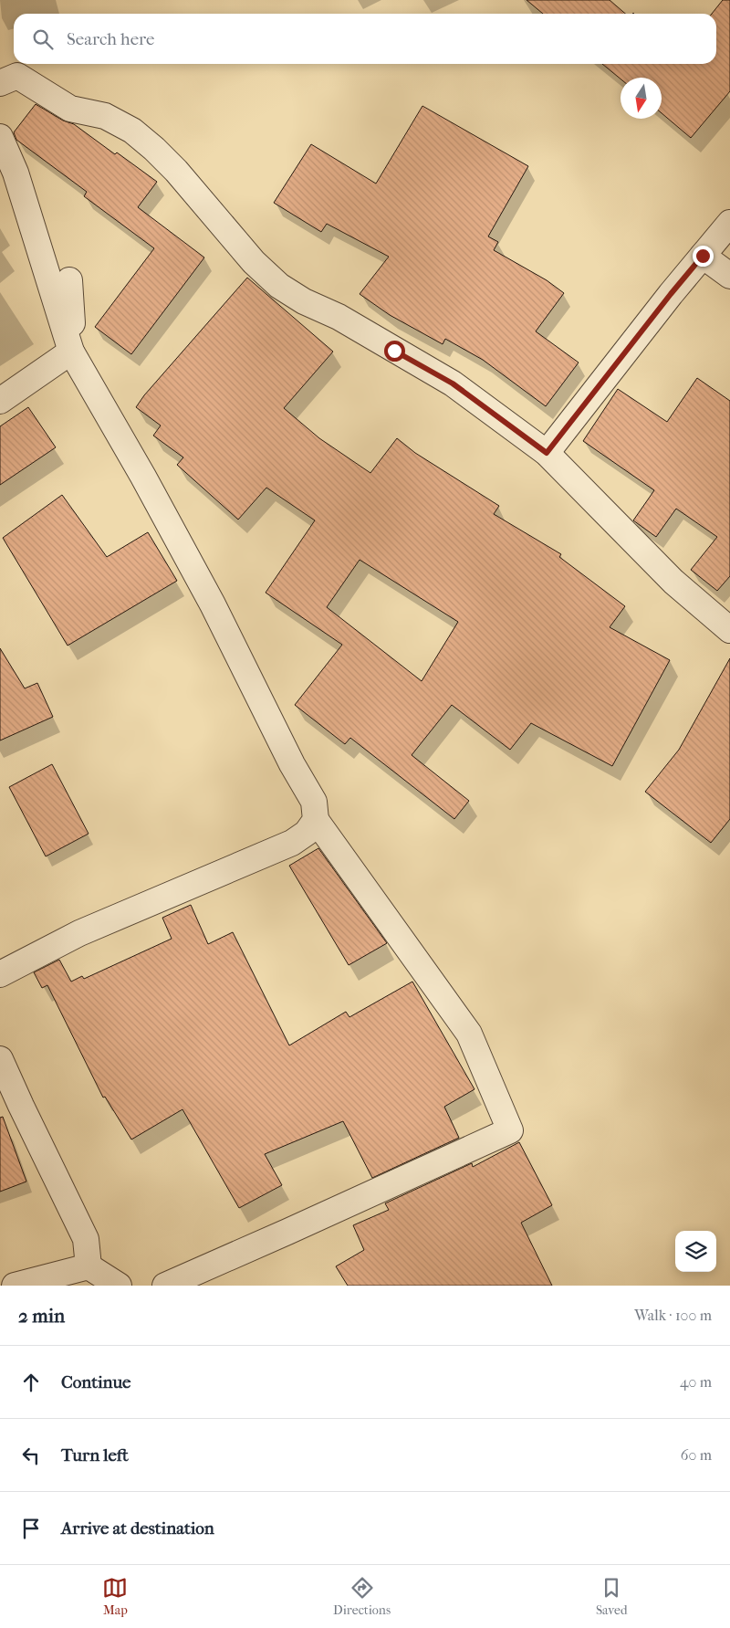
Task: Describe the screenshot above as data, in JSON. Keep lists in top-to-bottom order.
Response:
{
  "north": "bottom",
  "page": {
    "search": "Search here",
    "heading": ["2 min", "Walk · 100 m"],
    "list": [
      ["Continue", "40 m"],
      ["Turn left", "60 m"],
      "Arrive at destination"
    ],
    "nav": ["Map", "Directions", "Saved"]
  }
}
